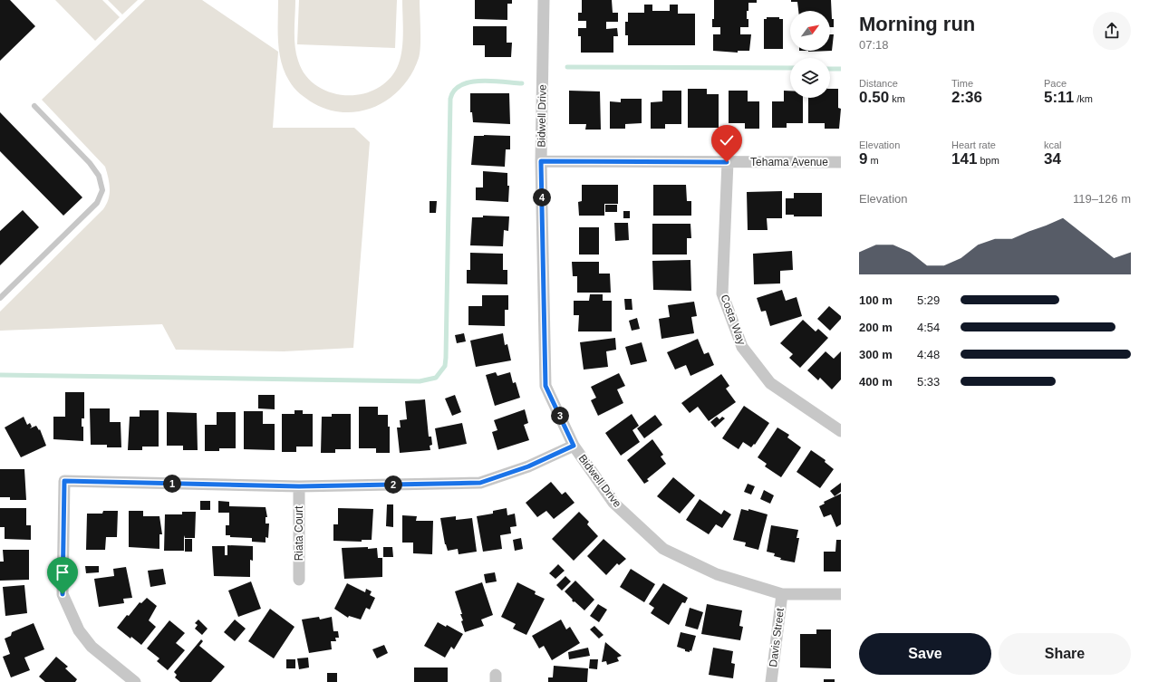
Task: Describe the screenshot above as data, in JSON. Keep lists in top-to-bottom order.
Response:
{
  "streets": {
    "street": [
      "Bidwell Drive",
      "Tehama Avenue",
      "Costa Way",
      "Riata Court",
      "Davis Street"
    ]
  },
  "crossings": [
    ["Bidwell Drive", "Tehama Avenue"],
    ["Bidwell Drive", "Davis Street"],
    ["Tehama Avenue", "Costa Way"]
  ],
  "north": "top right",
  "page": {
    "heading": ["Morning run", "07:18"],
    "stats": [
      ["Distance", "0.50 km"],
      ["Time", "2:36"],
      ["Pace", "5:11 /km"],
      ["Elevation", "9 m"],
      ["Heart rate", "141 bpm"],
      ["kcal", "34"]
    ],
    "chart": ["Elevation", "119–126 m"],
    "pins": [
      "4",
      "3",
      "1",
      "2"
    ],
    "list": [
      {
        "name": "100 m",
        "note": "5:29"
      },
      {
        "name": "200 m",
        "note": "4:54"
      },
      {
        "name": "300 m",
        "note": "4:48"
      },
      {
        "name": "400 m",
        "note": "5:33"
      }
    ],
    "buttons": ["Save", "Share"]
  }
}
